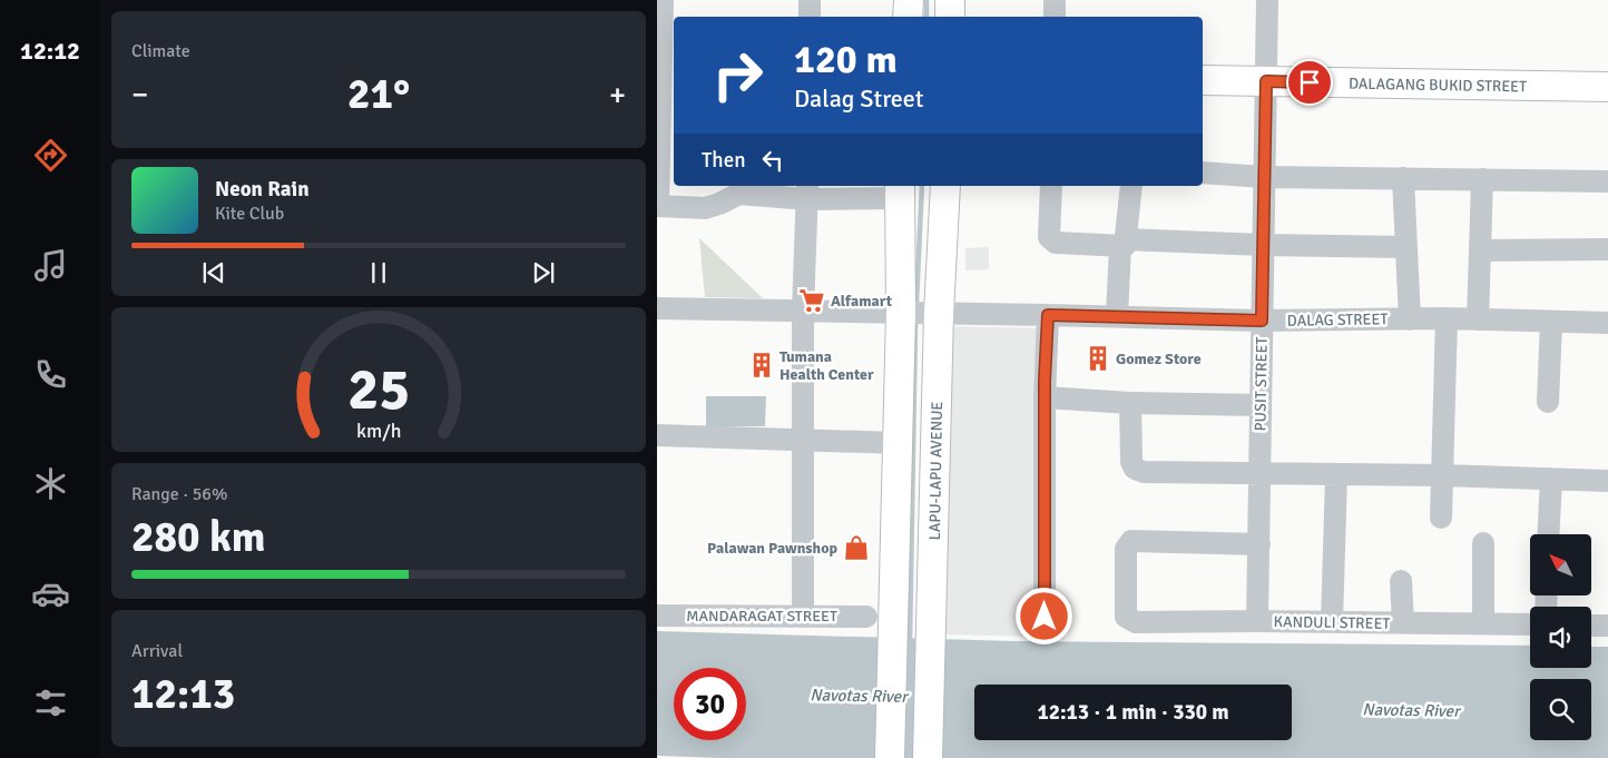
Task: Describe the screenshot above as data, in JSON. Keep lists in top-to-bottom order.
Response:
{
  "streets": {
    "main road": ["DALAGANG BUKID STREET", "LAPU-LAPU AVENUE"],
    "street": [
      "DALAG STREET",
      "PUSIT STREET",
      "MANDARAGAT STREET",
      "KANDULI STREET"
    ]
  },
  "crossings": [
    ["DALAGANG BUKID STREET", "PUSIT STREET"],
    ["DALAG STREET", "PUSIT STREET"],
    ["DALAG STREET", "LAPU-LAPU AVENUE"],
    ["PUSIT STREET", "KANDULI STREET"]
  ],
  "water": ["Navotas River"],
  "places": {
    "supermarket": ["Alfamart"],
    "building": ["Gomez Store", "Tumana Health Center"],
    "shop": ["Palawan Pawnshop"]
  },
  "north": "top left",
  "page": {
    "tabs": "12:12",
    "tile": [
      "Climate",
      ["Range · 56%", "280 km"],
      ["Arrival", "12:13"]
    ],
    "turn": ["120 m", "Dalag Street"],
    "heat": ["−", "21°", "+"],
    "then": "Then",
    "song": ["Neon Rain", "Kite Club"],
    "limit": "30",
    "trip": "12:13 · 1 min · 330 m",
    "gauge": ["25", "km/h"]
  }
}
